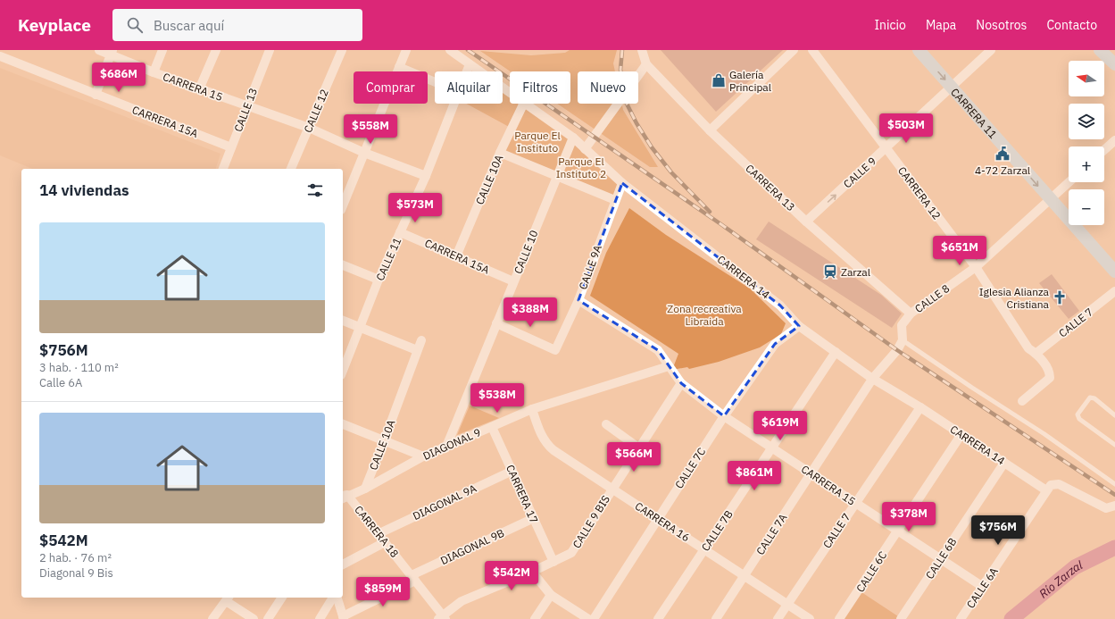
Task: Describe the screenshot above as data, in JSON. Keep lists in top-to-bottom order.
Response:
{
  "streets": {
    "street": [
      "CARRERA 15",
      "CALLE 13",
      "CALLE 12",
      "CARRERA 11",
      "CARRERA 15A",
      "CALLE 9",
      "CALLE 10A",
      "CARRERA 13",
      "CARRERA 12",
      "CALLE 10",
      "CALLE 11",
      "CALLE 9A",
      "CARRERA 14",
      "CALLE 8",
      "CALLE 7",
      "DIAGONAL 9",
      "CALLE 7C",
      "CARRERA 17",
      "DIAGONAL 9A",
      "CALLE 9 BIS",
      "CARRERA 16",
      "CALLE 7B",
      "CARRERA 18",
      "CALLE 7A",
      "DIAGONAL 9B",
      "CALLE 6B",
      "CALLE 6C",
      "CALLE 6A"
    ]
  },
  "crossings": [
    ["CARRERA 15", "CALLE 13"],
    ["CARRERA 15", "CALLE 12"],
    ["CARRERA 15", "CALLE 9A"],
    ["CARRERA 15", "CALLE 7"],
    ["CARRERA 15", "DIAGONAL 9"],
    ["CARRERA 15", "CALLE 7C"],
    ["CARRERA 15", "CALLE 9 BIS"],
    ["CARRERA 15", "CALLE 7B"],
    ["CARRERA 15", "CALLE 7A"],
    ["CARRERA 15", "CALLE 6B"],
    ["CARRERA 15", "CALLE 6C"],
    ["CARRERA 15", "CALLE 6A"],
    ["CALLE 13", "CARRERA 15A"],
    ["CARRERA 11", "CALLE 9"],
    ["CARRERA 11", "CALLE 8"],
    ["CARRERA 15A", "CALLE 10A"],
    ["CARRERA 15A", "CALLE 10"],
    ["CARRERA 15A", "CALLE 11"],
    ["CALLE 9", "CARRERA 13"],
    ["CALLE 9", "CARRERA 12"],
    ["CALLE 10A", "DIAGONAL 9"],
    ["CARRERA 13", "CALLE 8"],
    ["CARRERA 12", "CALLE 8"],
    ["CARRERA 12", "CALLE 7"],
    ["CALLE 10", "CALLE 9A"],
    ["CALLE 10", "CARRERA 14"],
    ["CALLE 10", "DIAGONAL 9"],
    ["CALLE 11", "CARRERA 14"],
    ["CALLE 9A", "CARRERA 14"],
    ["CARRERA 14", "CALLE 7"],
    ["CARRERA 14", "CALLE 7C"],
    ["CARRERA 14", "CALLE 7B"],
    ["CARRERA 14", "CALLE 7A"],
    ["CARRERA 14", "CALLE 6B"],
    ["CARRERA 14", "CALLE 6C"],
    ["CARRERA 14", "CALLE 6A"],
    ["CALLE 7", "CARRERA 16"],
    ["DIAGONAL 9", "CARRERA 17"],
    ["DIAGONAL 9", "CARRERA 16"],
    ["DIAGONAL 9", "CARRERA 18"],
    ["CALLE 7C", "CARRERA 16"],
    ["CARRERA 17", "DIAGONAL 9A"],
    ["CARRERA 17", "CALLE 9 BIS"],
    ["CARRERA 17", "DIAGONAL 9B"],
    ["DIAGONAL 9A", "CARRERA 18"],
    ["CALLE 9 BIS", "CARRERA 16"],
    ["CARRERA 16", "CALLE 7B"],
    ["CARRERA 16", "CALLE 7A"],
    ["CARRERA 18", "DIAGONAL 9B"]
  ],
  "one_way": ["CARRERA 11", "CALLE 9"],
  "water": ["Río Zarzal"],
  "parks": ["Parque El Instituto", "Parque El Instituto 2", "Zona recreativa Libraida"],
  "places": {
    "shop": ["Galería Principal"],
    "public building": ["4-72 Zarzal"],
    "station": ["Zarzal"],
    "church": ["Iglesia Alianza Cristiana"]
  },
  "north": "left",
  "page": {
    "header": "Keyplace",
    "search": "Buscar aquí",
    "nav": [
      "Inicio",
      "Mapa",
      "Nosotros",
      "Contacto"
    ],
    "map_buttons": ["+", "−"],
    "price": [
      "$686M",
      "$503M",
      "$558M",
      "$573M",
      "$651M",
      "$388M",
      "$538M",
      "$619M",
      "$566M",
      "$861M",
      "$378M",
      "$756M",
      "$542M",
      "$859M"
    ],
    "chip": [
      "Comprar",
      "Alquilar",
      "Filtros",
      "Nuevo"
    ],
    "heading": "14 viviendas",
    "list": [
      {
        "name": "$756M",
        "note": "3 hab. · 110 m² · Calle 6A"
      },
      {
        "name": "$542M",
        "note": "2 hab. · 76 m² · Diagonal 9 Bis"
      }
    ]
  }
}
